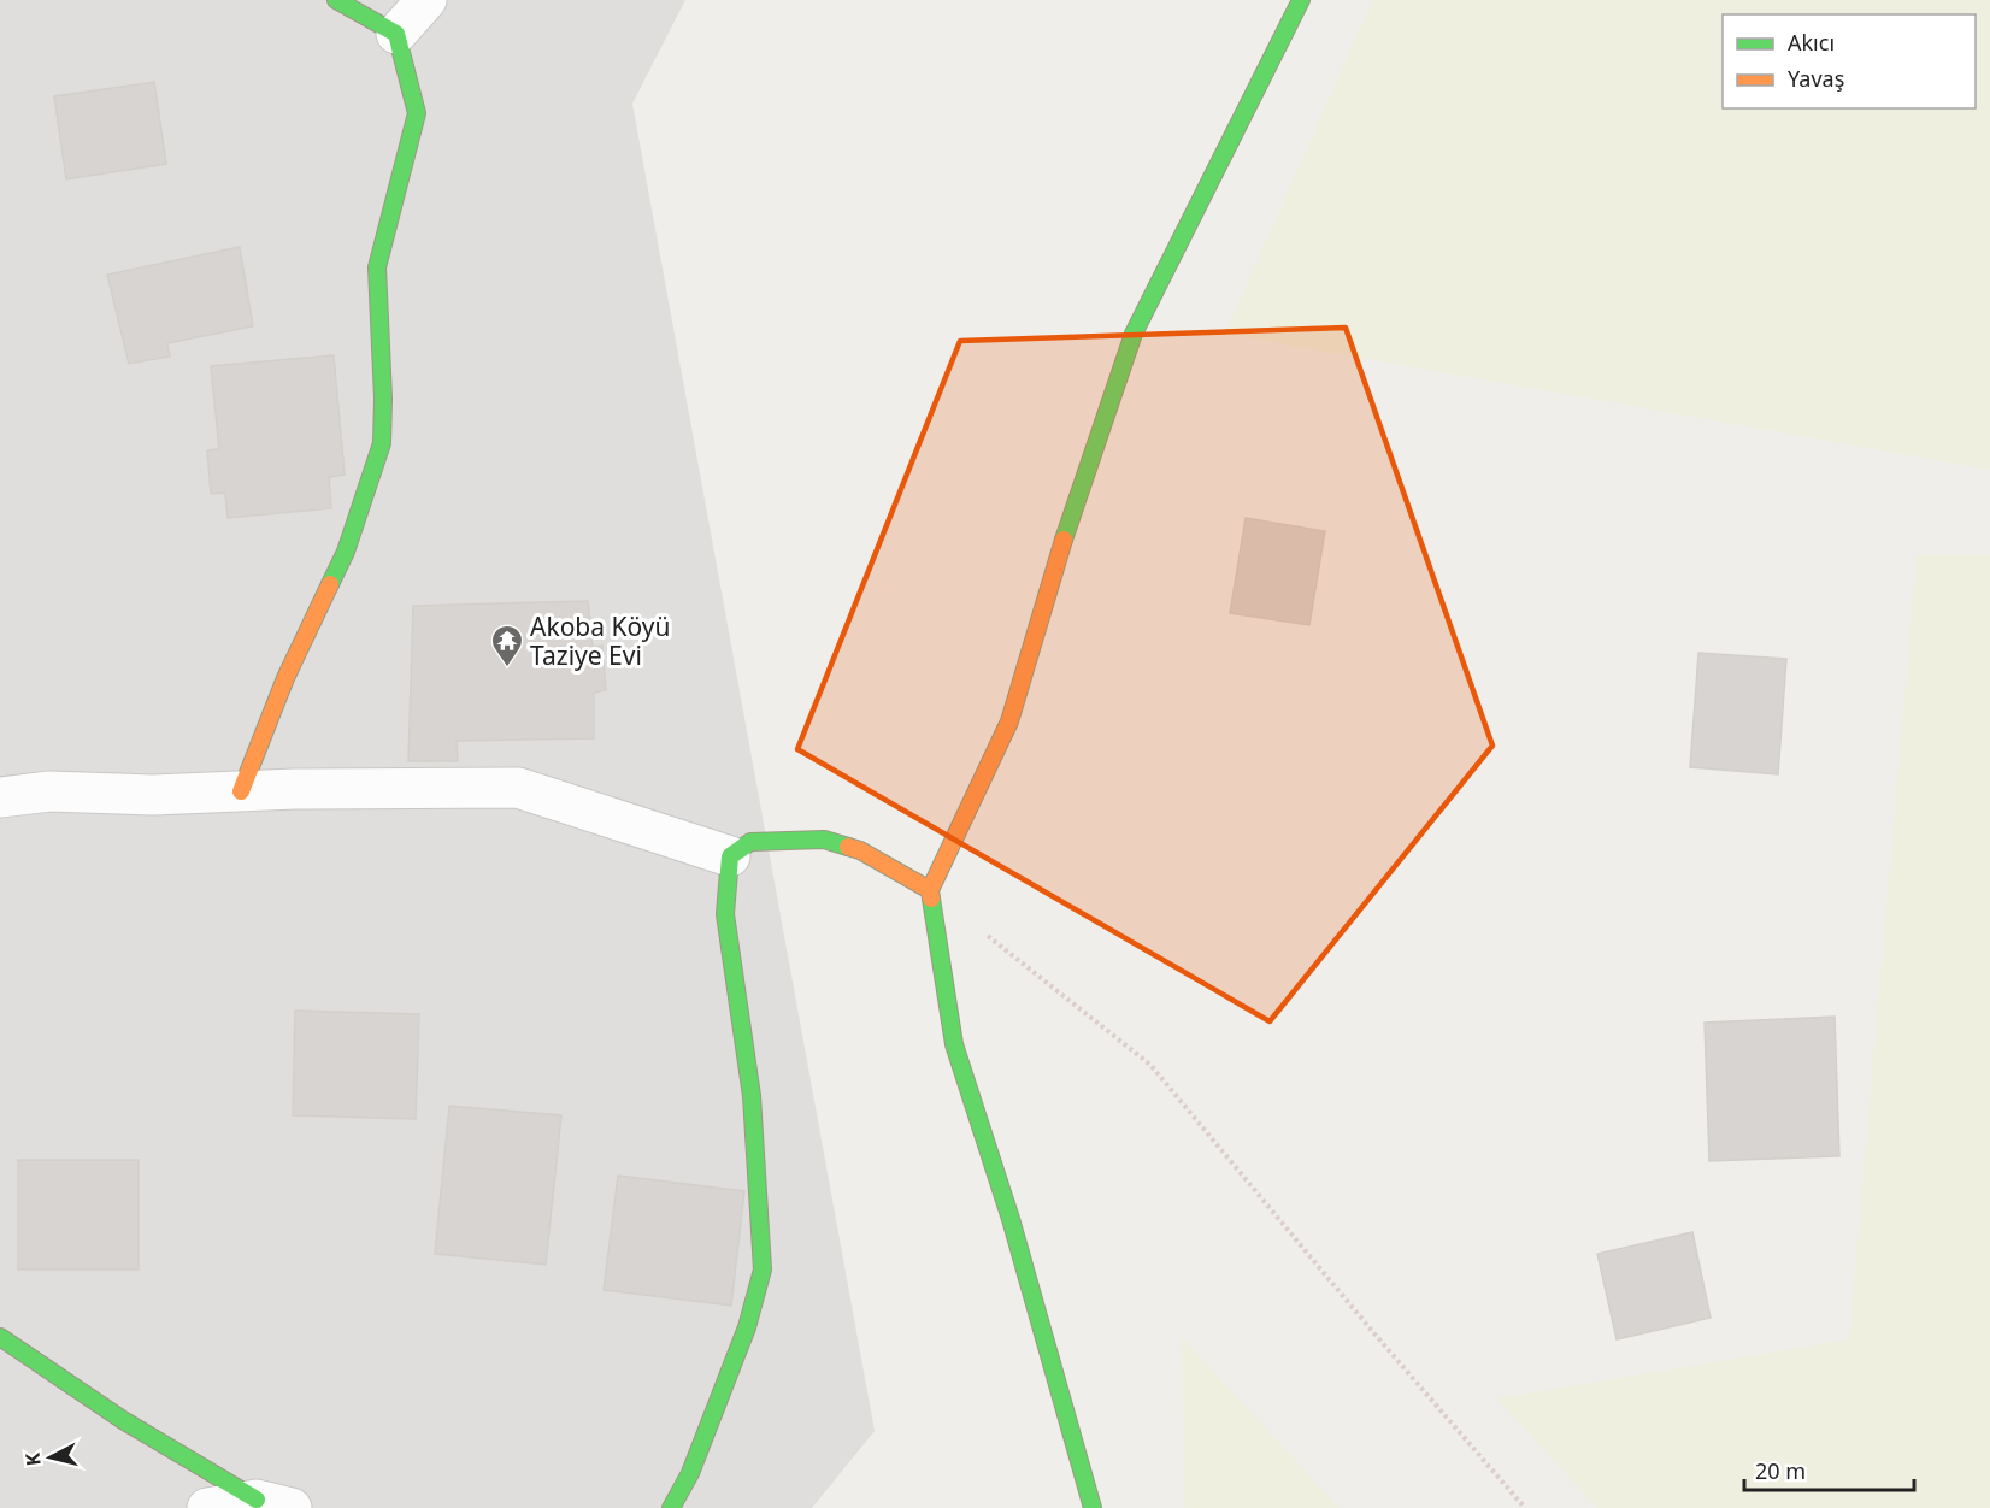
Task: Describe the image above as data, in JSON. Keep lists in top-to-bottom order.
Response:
{
  "places": {
    "temple": ["Akoba Köyü Taziye Evi"]
  },
  "legend": ["Akıcı", "Yavaş"],
  "scale_bar": "20 m",
  "north": "left"
}
